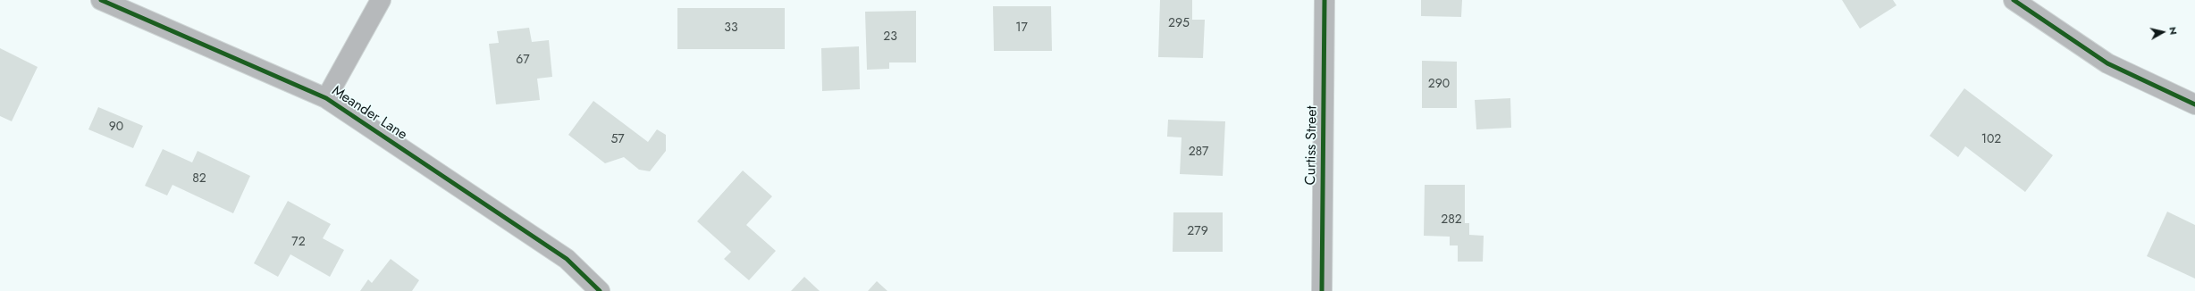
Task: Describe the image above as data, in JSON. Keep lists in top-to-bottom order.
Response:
{
  "streets": {
    "street": ["Meander Lane", "Curtiss Street"]
  },
  "house_numbers": [
    "295",
    "33",
    "17",
    "23",
    "67",
    "290",
    "90",
    "57",
    "102",
    "287",
    "82",
    "282",
    "279",
    "72"
  ],
  "north": "right"
}
